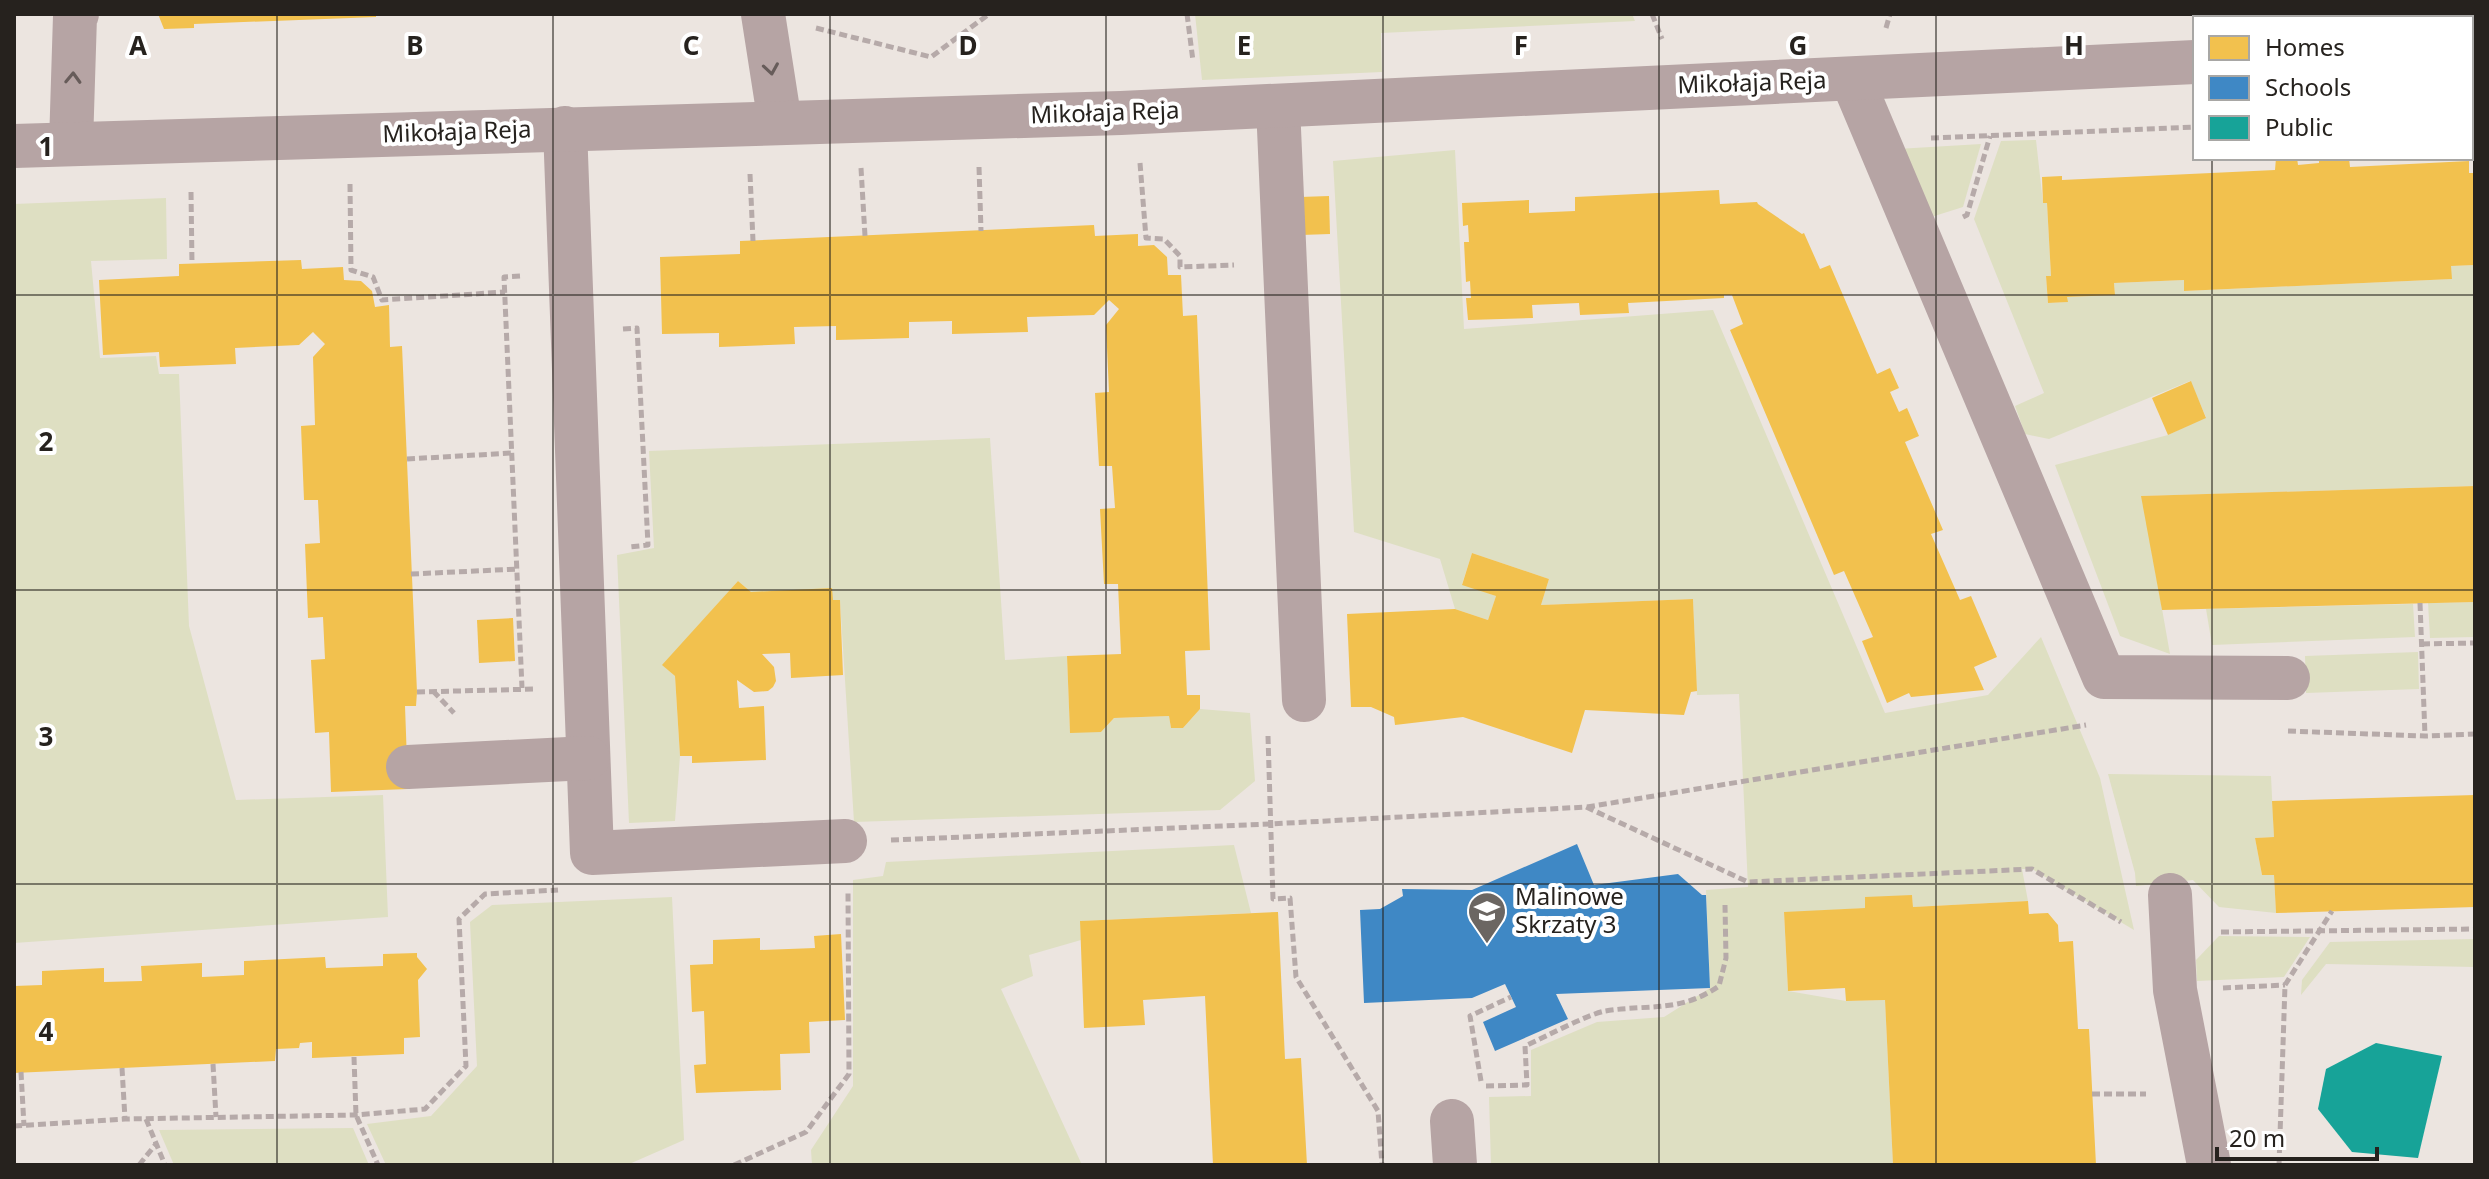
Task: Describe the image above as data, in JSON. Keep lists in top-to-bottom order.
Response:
{
  "streets": {
    "street": ["Mikołaja Reja"]
  },
  "places": {
    "school or university": ["Malinowe Skrzaty 3"]
  },
  "legend": ["Homes", "Schools", "Public"],
  "scale_bar": "20 m",
  "grid": {
    "columns": [
      "A",
      "B",
      "C",
      "D",
      "E",
      "F",
      "G",
      "H"
    ],
    "rows": [
      "1",
      "2",
      "3",
      "4"
    ]
  }
}
